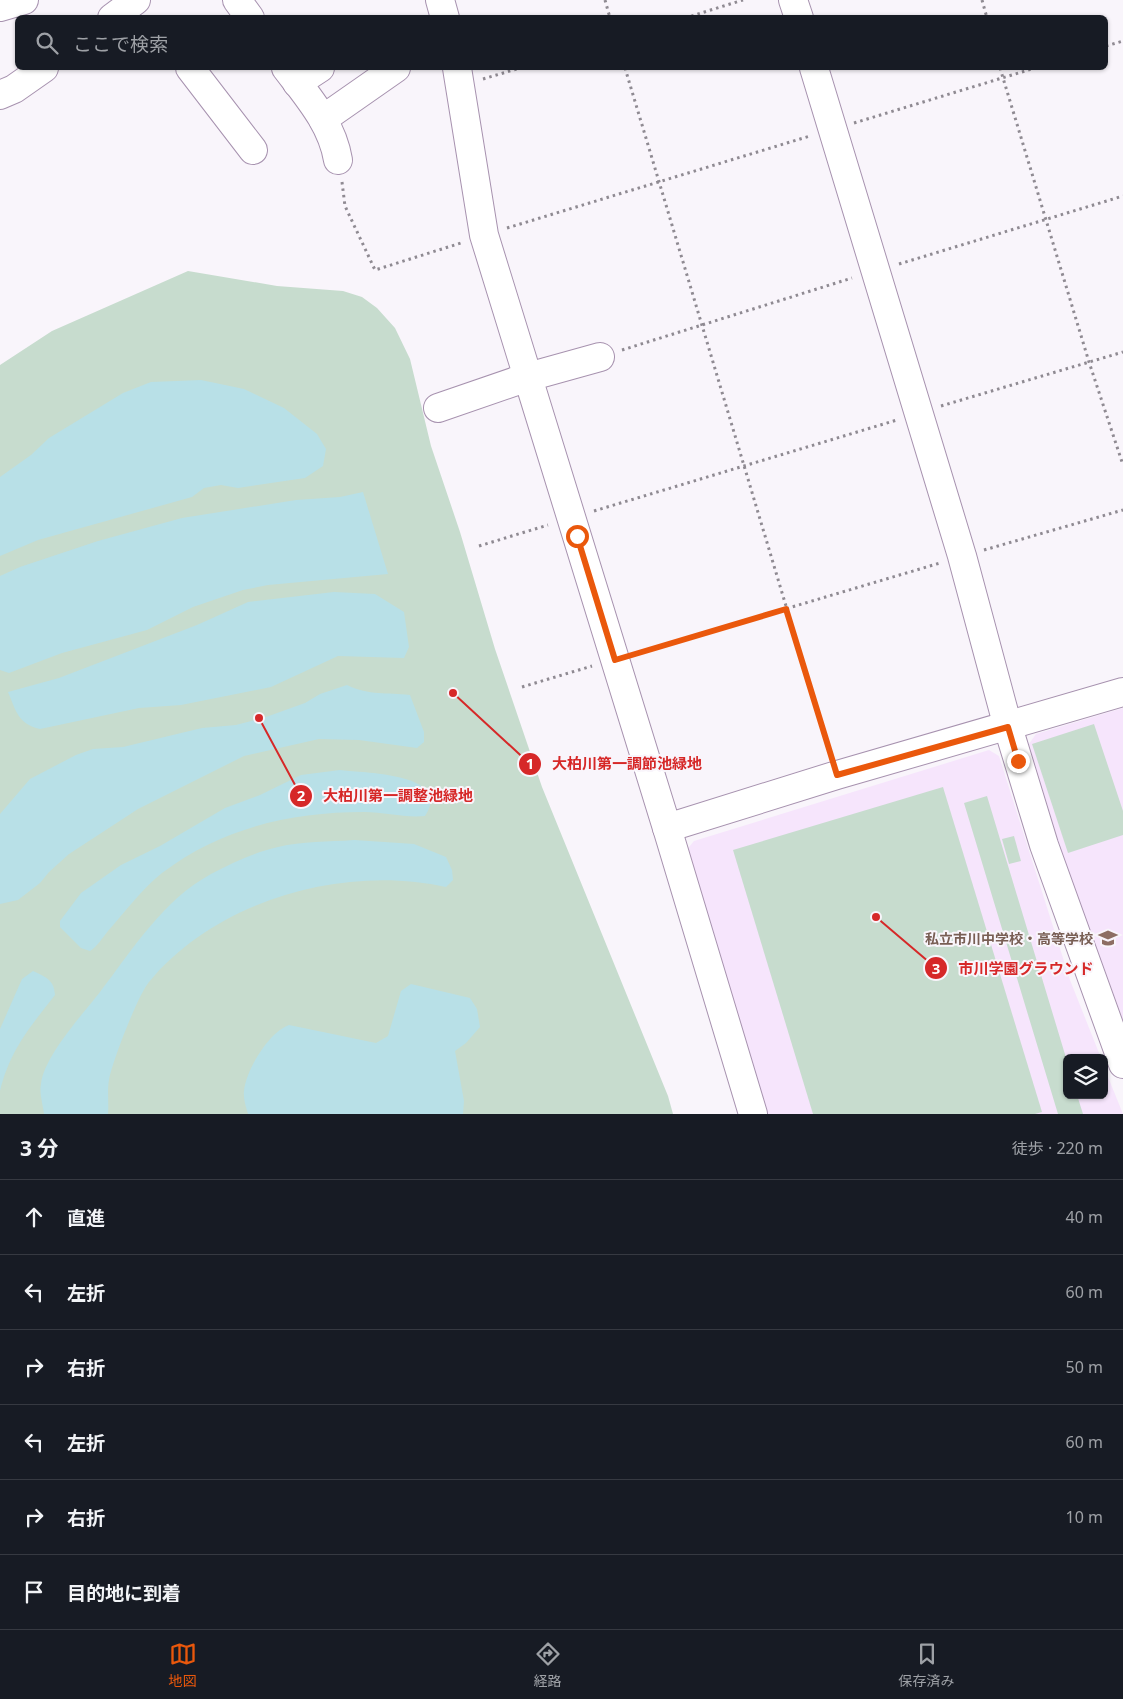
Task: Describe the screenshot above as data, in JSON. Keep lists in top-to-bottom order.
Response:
{
  "places": {
    "other": ["大柏川第一調節池緑地", "大柏川第一調整池緑地", "市川学園グラウンド"],
    "school or university": ["私立市川中学校・高等学校"]
  },
  "page": {
    "search": "ここで検索",
    "heading": ["3 分", "徒歩 · 220 m"],
    "list": [
      ["直進", "40 m"],
      ["左折", "60 m"],
      ["右折", "50 m"],
      ["左折", "60 m"],
      ["右折", "10 m"],
      "目的地に到着"
    ],
    "nav": ["地図", "経路", "保存済み"]
  }
}
